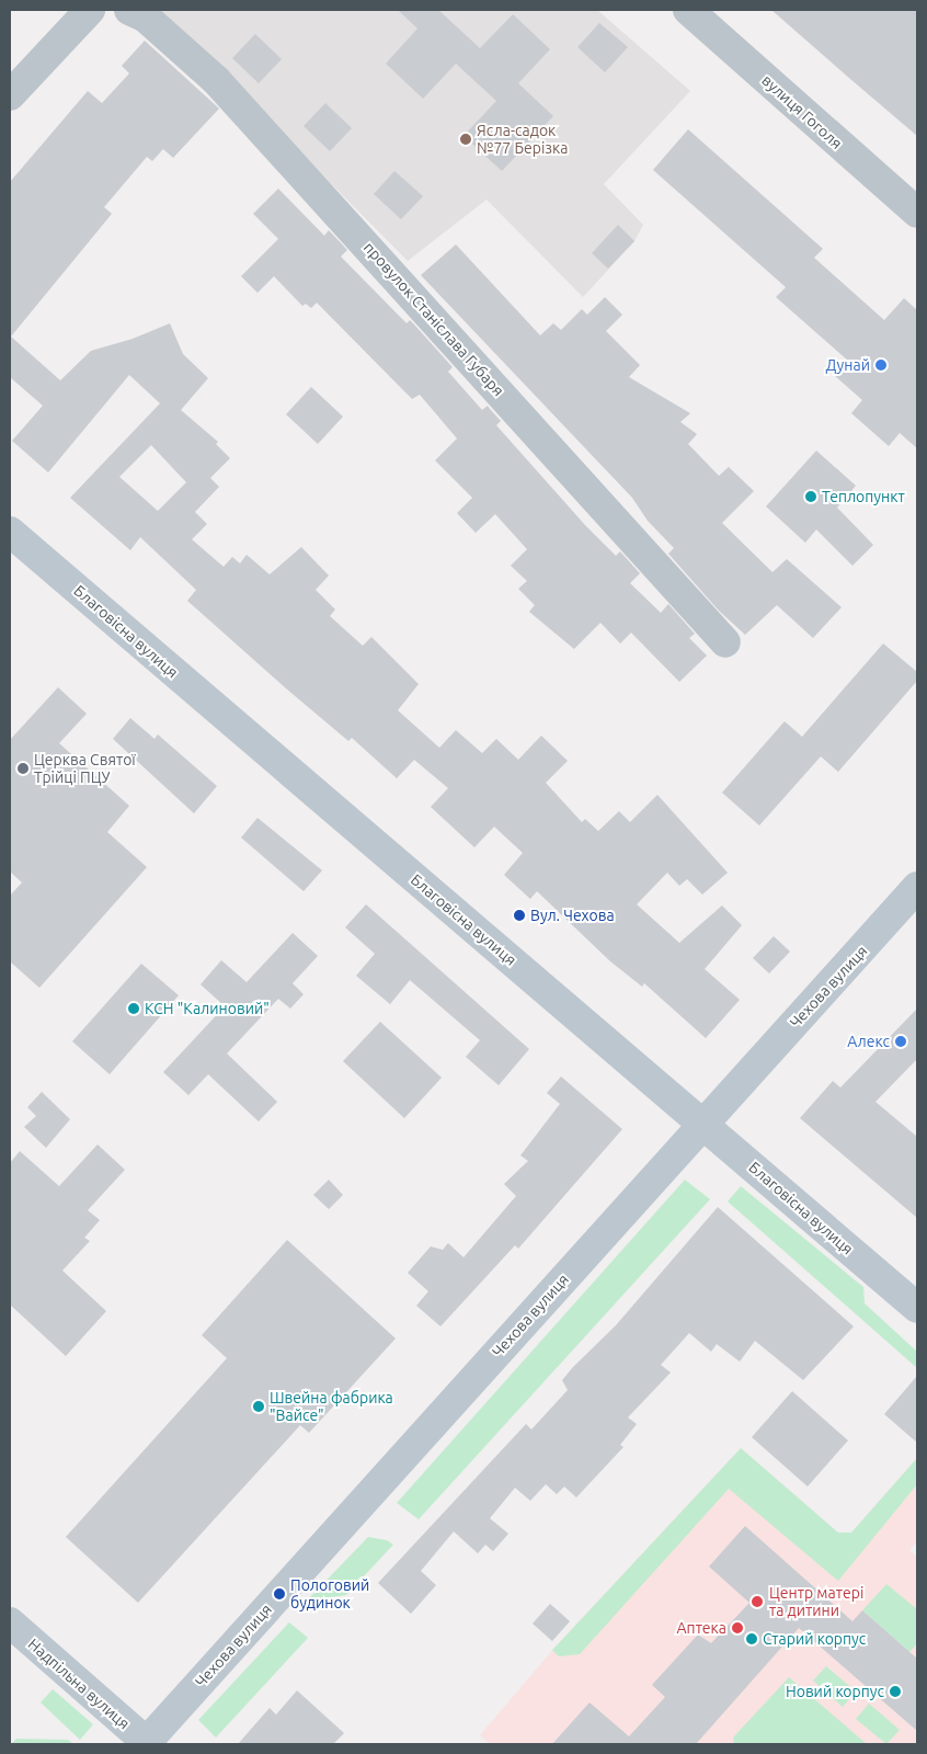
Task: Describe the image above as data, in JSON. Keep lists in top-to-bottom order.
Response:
{
  "streets": {
    "main road": ["Благовісна вулиця", "Чехова вулиця", "Надпільна вулиця"],
    "street": ["вулиця Гоголя", "провулок Станіслава Губаря"]
  },
  "crossings": [
    ["Благовісна вулиця", "Чехова вулиця"],
    ["Чехова вулиця", "Надпільна вулиця"]
  ],
  "places": [
    "Ясла-садок №77 Берізка",
    "Дунай",
    "Теплопункт",
    "Церква Святої Трійці ПЦУ",
    "Вул. Чехова",
    "КСН \"Калиновий\"",
    "Алекс",
    "Швейна фабрика \"Вайсе\"",
    "Пологовий будинок",
    "Центр матері та дитини",
    "Аптека",
    "Старий корпус",
    "Новий корпус"
  ]
}
